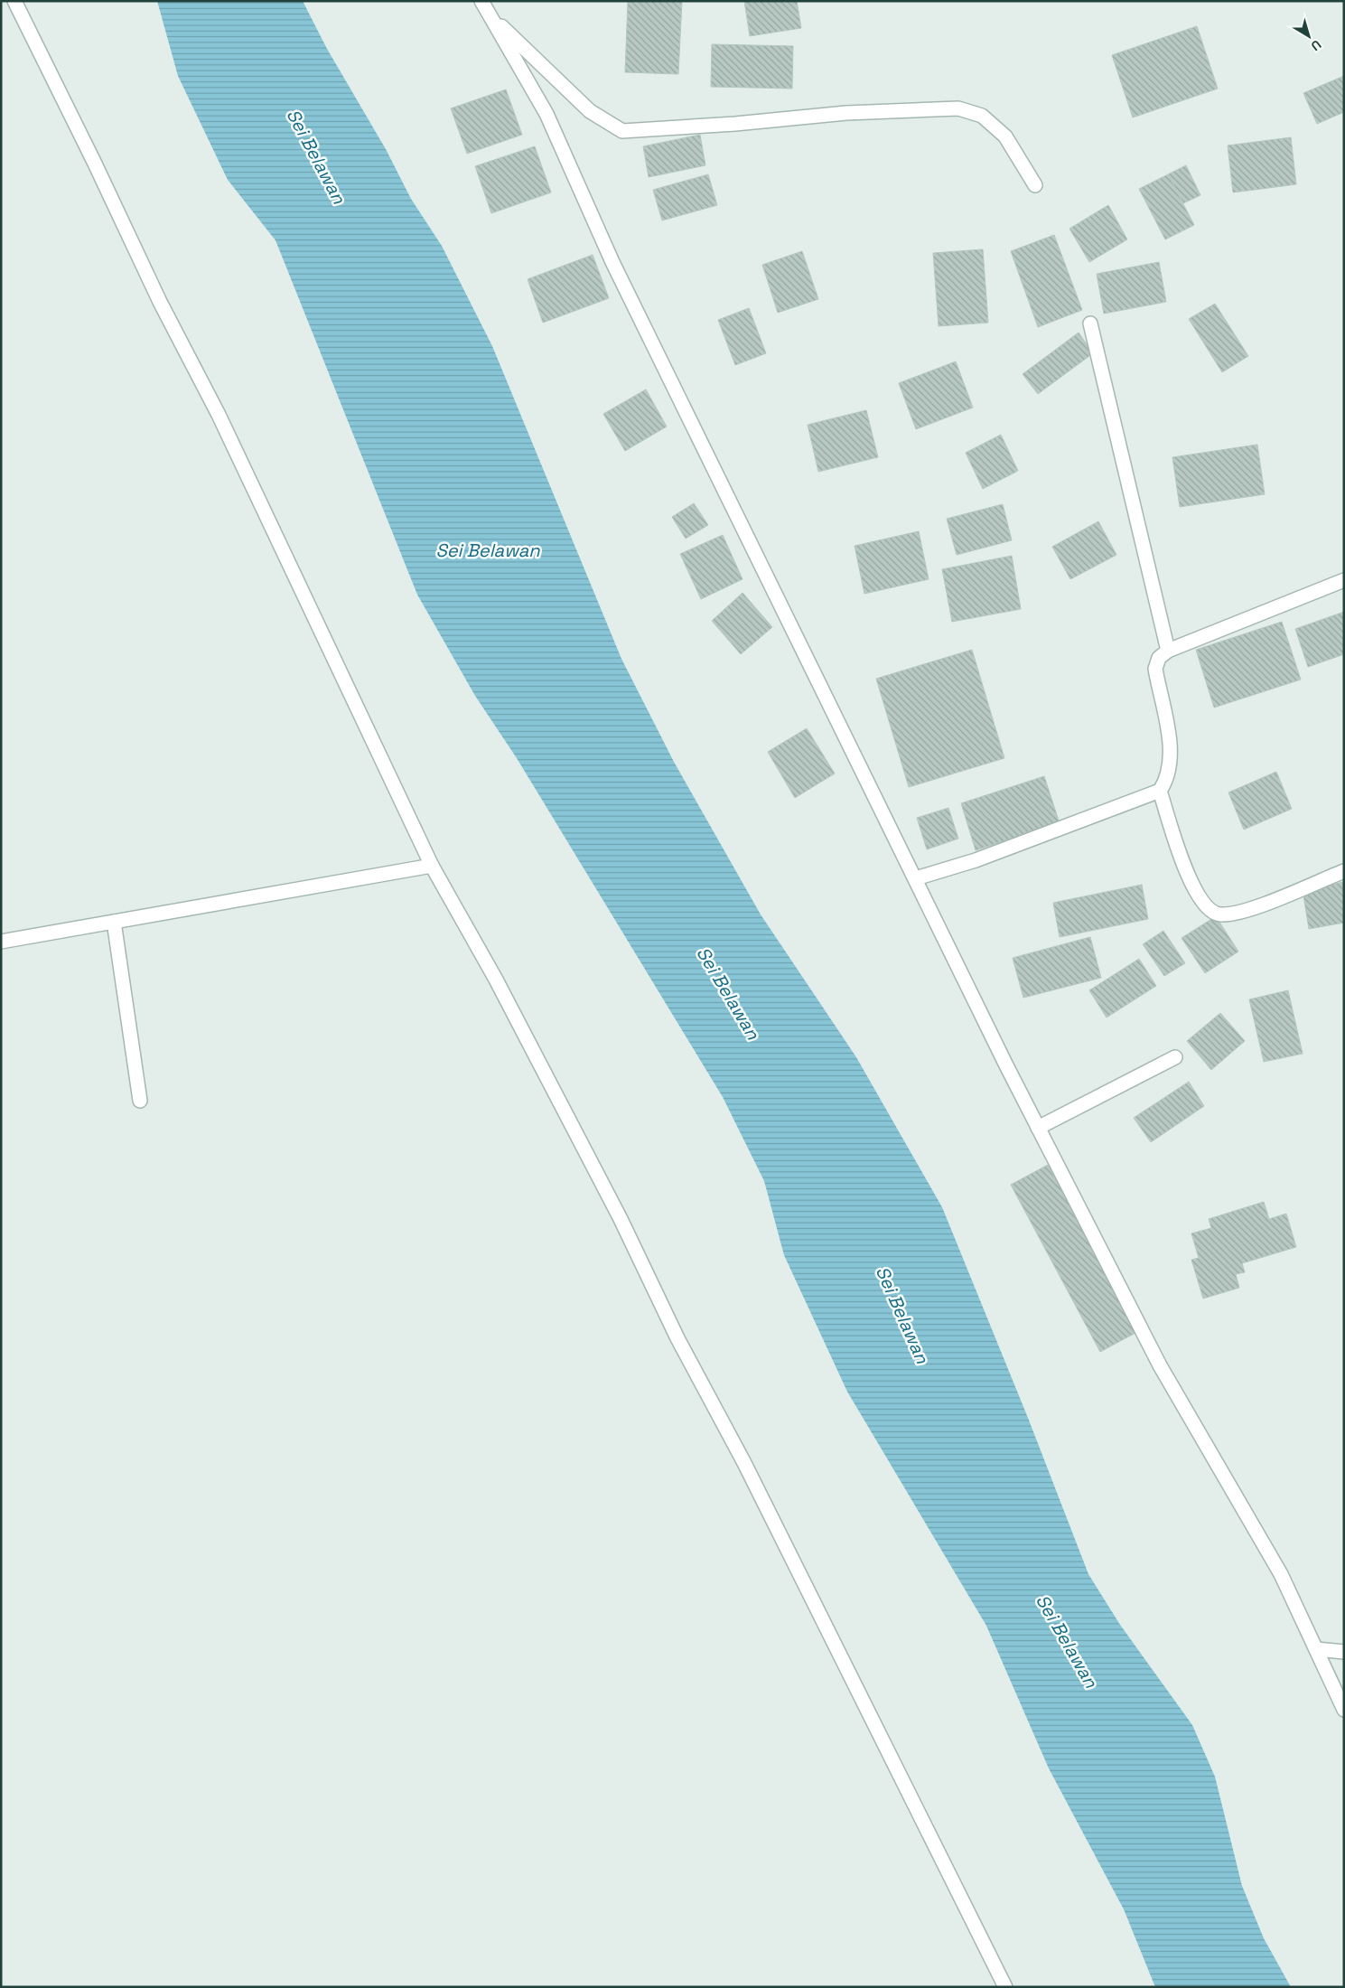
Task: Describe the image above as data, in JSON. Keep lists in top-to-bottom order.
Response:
{
  "water": ["Sei Belawan"],
  "north": "bottom right"
}
